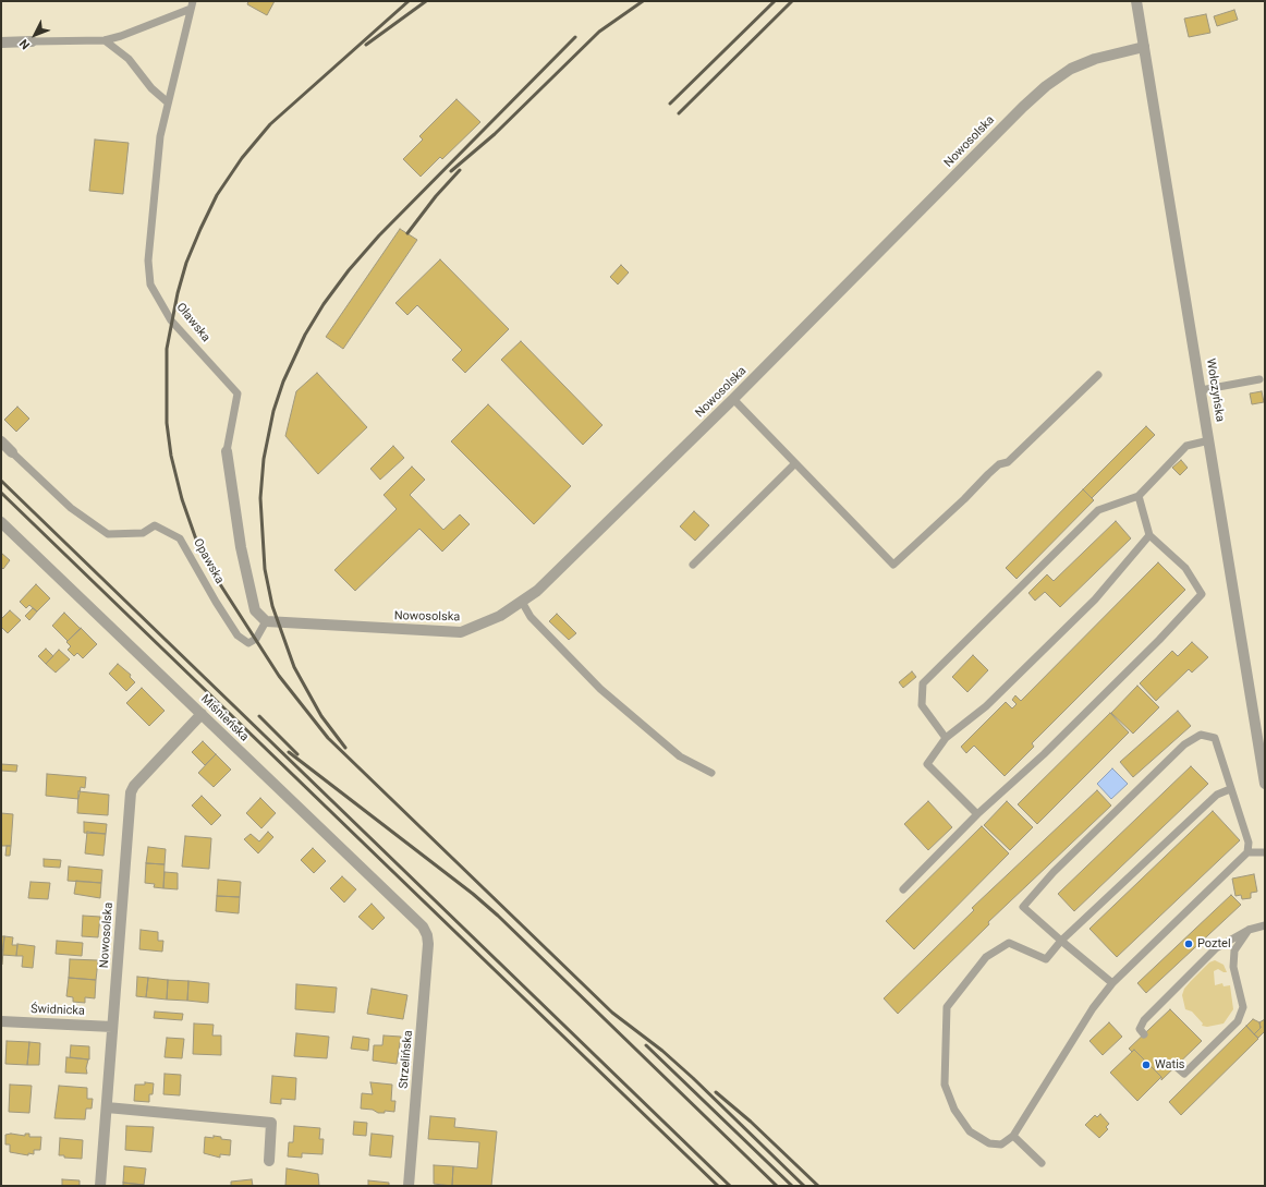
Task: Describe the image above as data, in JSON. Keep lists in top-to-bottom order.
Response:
{
  "streets": {
    "street": [
      "Nowosolska",
      "Oławska",
      "Wołczyńska",
      "Opawska",
      "Miśnieńska",
      "Świdnicka",
      "Strzelińska"
    ]
  },
  "crossings": [
    ["Nowosolska", "Oławska"],
    ["Nowosolska", "Wołczyńska"],
    ["Nowosolska", "Opawska"],
    ["Nowosolska", "Miśnieńska"],
    ["Nowosolska", "Świdnicka"],
    ["Oławska", "Opawska"],
    ["Miśnieńska", "Strzelińska"]
  ],
  "places": ["Poztel", "Watis"],
  "north": "bottom left"
}
